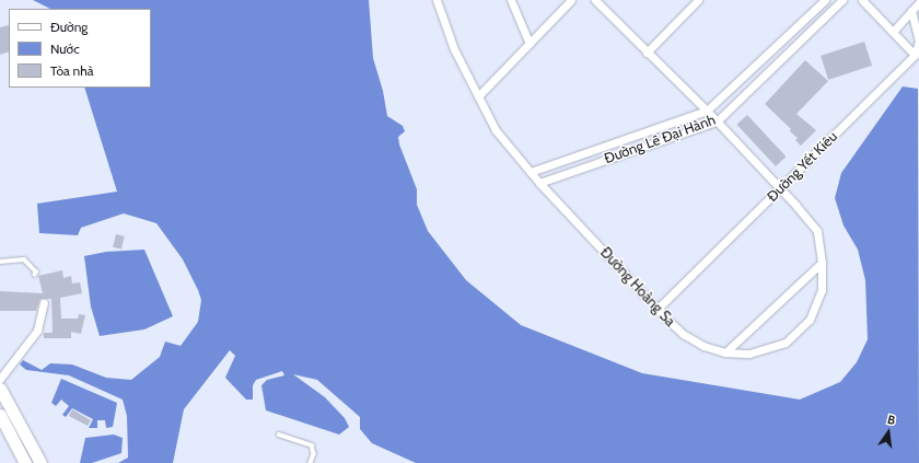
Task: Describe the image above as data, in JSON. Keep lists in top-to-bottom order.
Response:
{
  "streets": {
    "street": ["Đường Lê Đại Hành", "Đường Yết Kiêu", "Đường Hoàng Sa"]
  },
  "crossings": [
    ["Đường Lê Đại Hành", "Đường Hoàng Sa"],
    ["Đường Yết Kiêu", "Đường Hoàng Sa"]
  ],
  "legend": ["Đường", "Nước", "Tòa nhà"],
  "north": "top"
}
